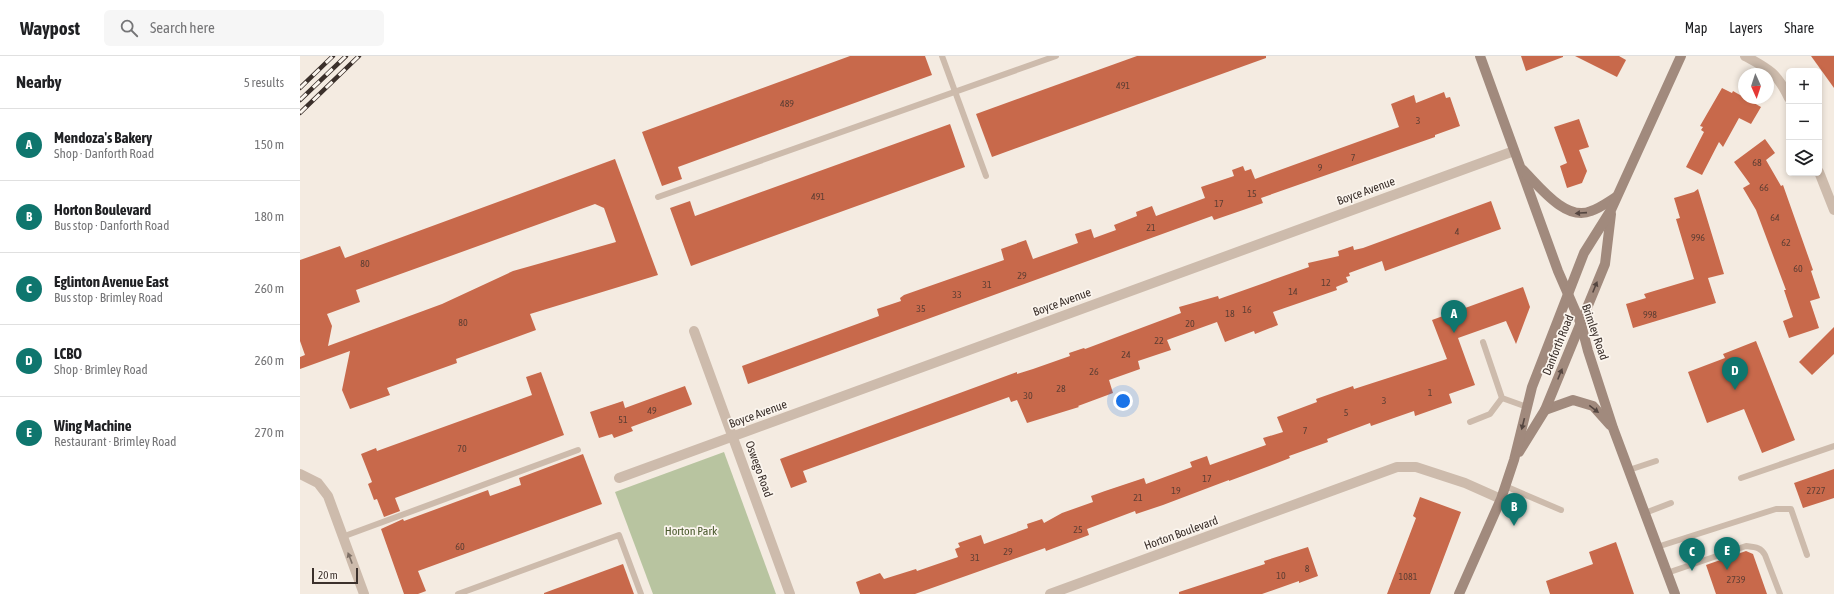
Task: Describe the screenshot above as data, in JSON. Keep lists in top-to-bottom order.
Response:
{
  "streets": {
    "main road": ["Brimley Road", "Danforth Road"],
    "street": ["Boyce Avenue", "Oswego Road", "Horton Boulevard"]
  },
  "crossings": [
    ["Boyce Avenue", "Brimley Road"],
    ["Boyce Avenue", "Oswego Road"],
    ["Brimley Road", "Danforth Road"],
    ["Danforth Road", "Horton Boulevard"]
  ],
  "parks": ["Horton Park"],
  "house_numbers": [
    "491",
    "489",
    "3",
    "7",
    "68",
    "9",
    "66",
    "15",
    "491",
    "17",
    "64",
    "21",
    "4",
    "996",
    "62",
    "80",
    "60",
    "29",
    "12",
    "31",
    "14",
    "33",
    "35",
    "16",
    "18",
    "998",
    "80",
    "20",
    "22",
    "24",
    "26",
    "28",
    "1",
    "30",
    "3",
    "49",
    "5",
    "51",
    "7",
    "70",
    "17",
    "19",
    "2727",
    "21",
    "25",
    "60",
    "29",
    "31",
    "8",
    "10",
    "1081",
    "2739"
  ],
  "scale_bar": "20 m",
  "north": "bottom",
  "page": {
    "header": "Waypost",
    "search": "Search here",
    "nav": ["Map", "Layers", "Share"],
    "heading": ["Nearby", "5 results"],
    "map_buttons": ["+", "−"],
    "list": [
      {
        "mark": "A",
        "name": "Mendoza's Bakery",
        "note": "Shop · Danforth Road",
        "value": "150 m"
      },
      {
        "mark": "B",
        "name": "Horton Boulevard",
        "note": "Bus stop · Danforth Road",
        "value": "180 m"
      },
      {
        "mark": "C",
        "name": "Eglinton Avenue East",
        "note": "Bus stop · Brimley Road",
        "value": "260 m"
      },
      {
        "mark": "D",
        "name": "LCBO",
        "note": "Shop · Brimley Road",
        "value": "260 m"
      },
      {
        "mark": "E",
        "name": "Wing Machine",
        "note": "Restaurant · Brimley Road",
        "value": "270 m"
      }
    ],
    "pins": [
      "A",
      "D",
      "B",
      "E",
      "C"
    ],
    "scale": "20 m"
  }
}
